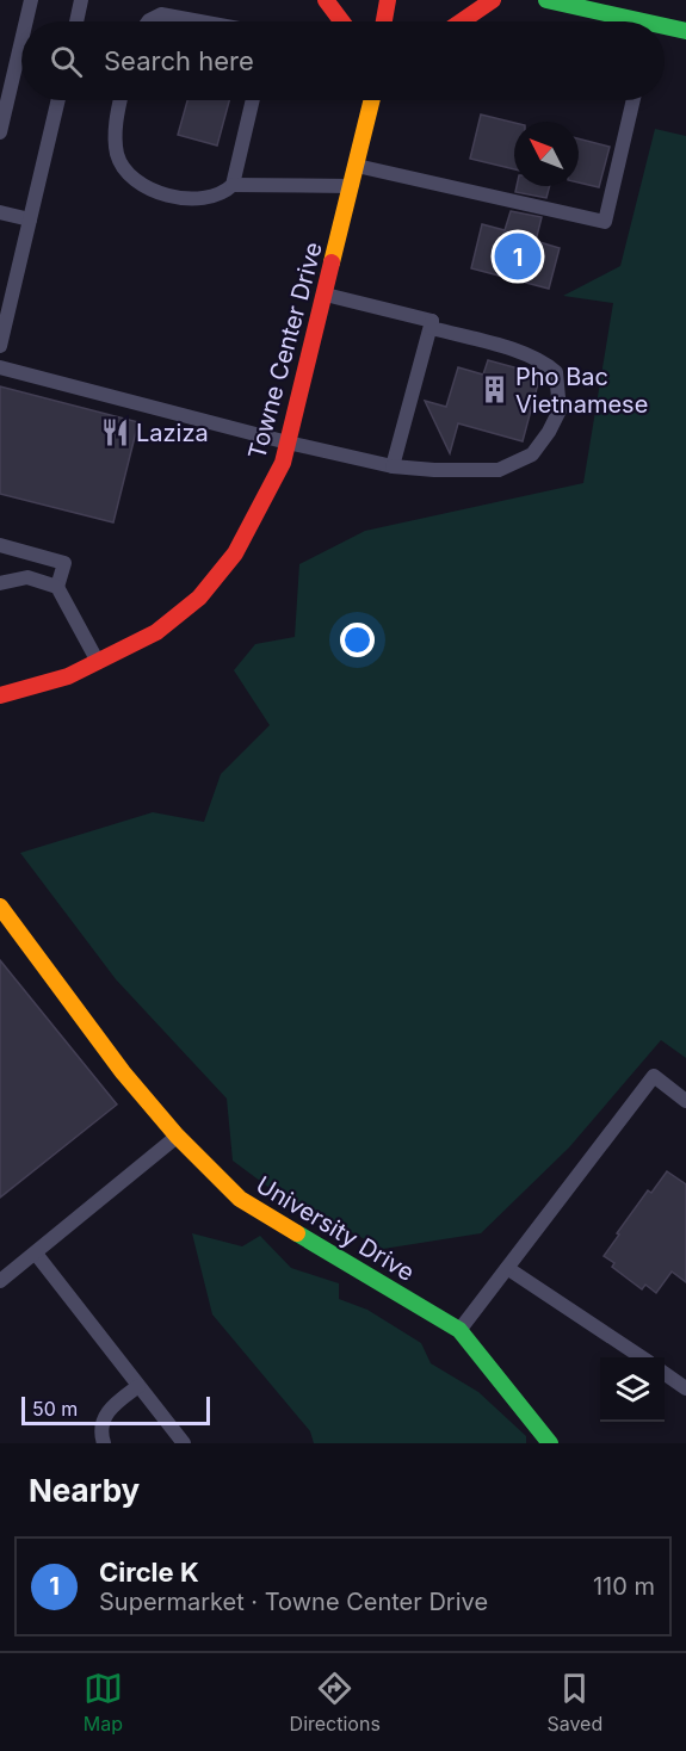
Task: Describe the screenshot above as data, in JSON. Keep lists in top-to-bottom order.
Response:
{
  "streets": {
    "main road": ["Towne Center Drive", "University Drive"]
  },
  "places": {
    "building": ["Pho Bac Vietnamese"],
    "restaurant": ["Laziza"]
  },
  "scale_bar": "50 m",
  "north": "top left",
  "page": {
    "search": "Search here",
    "pins": "1",
    "scale": "50 m",
    "heading": "Nearby",
    "list": [
      {
        "mark": "1",
        "name": "Circle K",
        "note": "Supermarket · Towne Center Drive",
        "value": "110 m"
      }
    ],
    "nav": ["Map", "Directions", "Saved"]
  }
}
